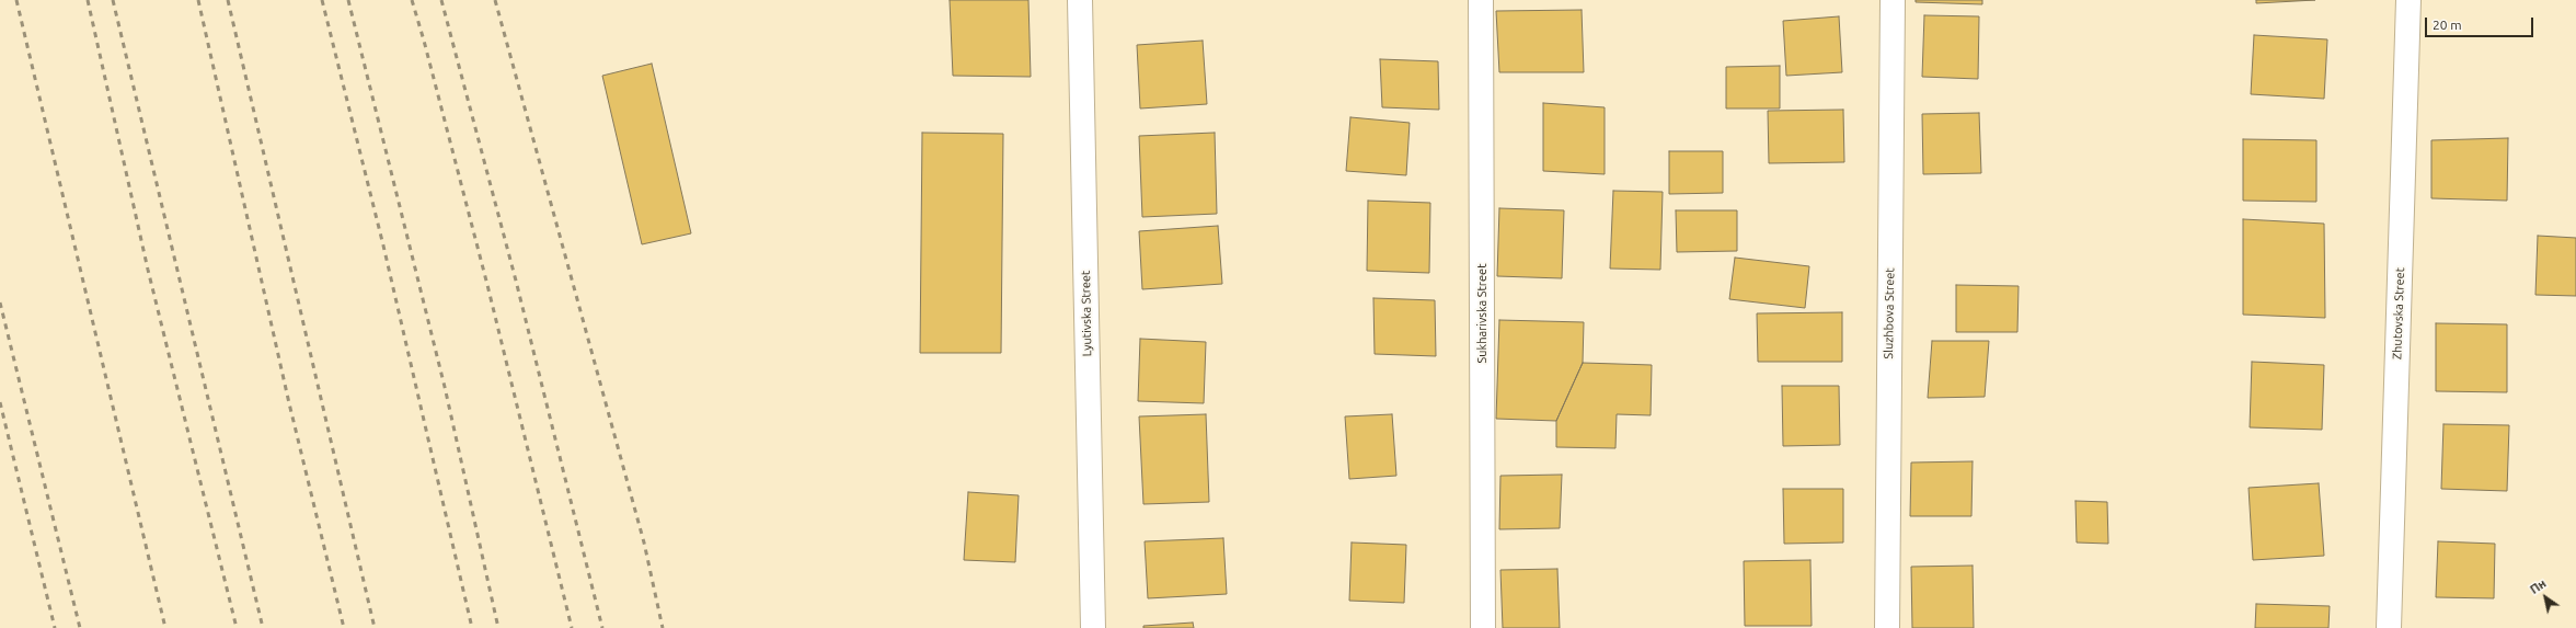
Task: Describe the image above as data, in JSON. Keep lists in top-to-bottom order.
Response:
{
  "streets": {
    "street": [
      "Lyutivska Street",
      "Sukharivska Street",
      "Sluzhbova Street",
      "Zhutovska Street"
    ]
  },
  "scale_bar": "20 m",
  "north": "top left"
}
